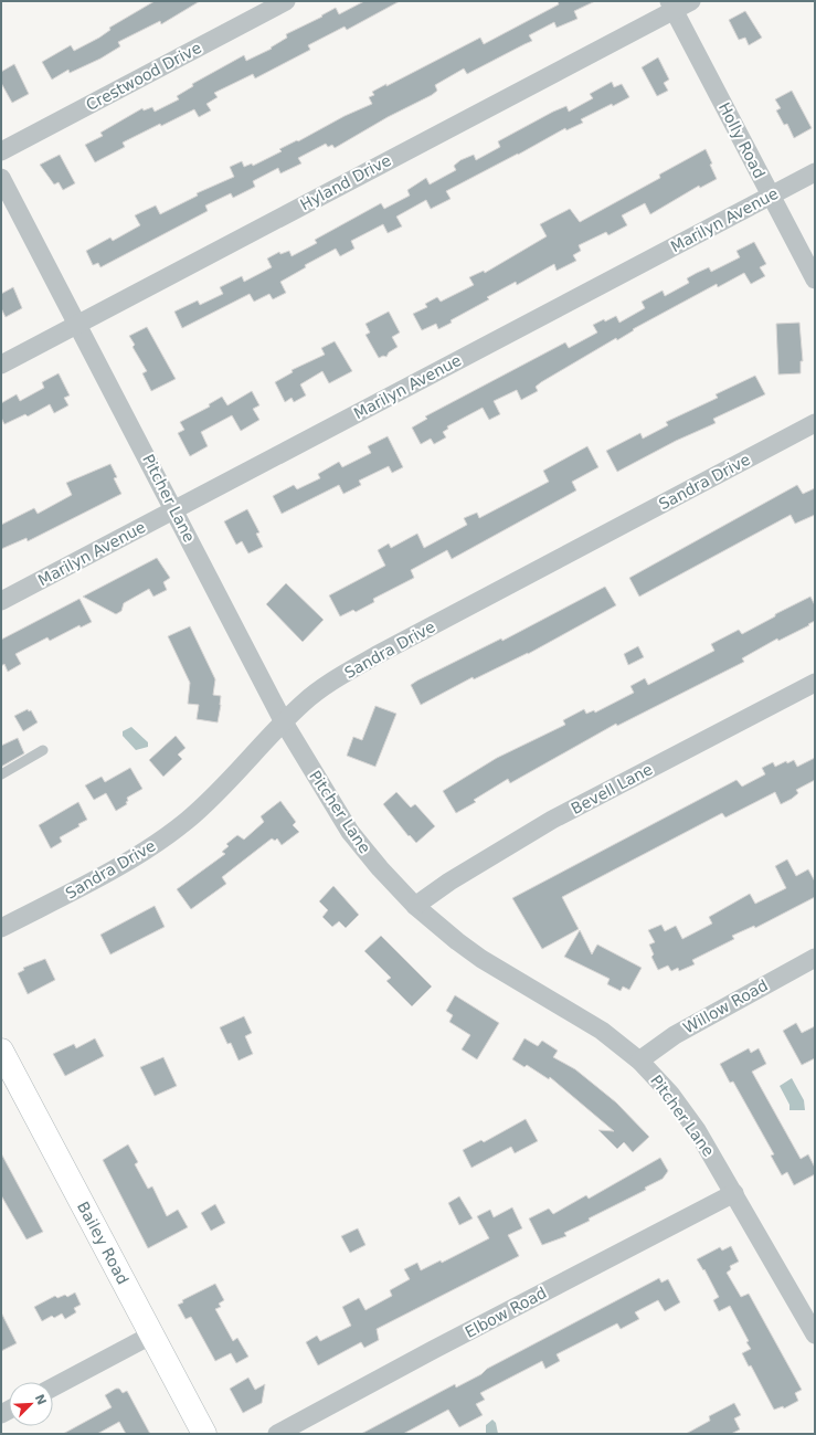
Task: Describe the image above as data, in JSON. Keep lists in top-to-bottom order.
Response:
{
  "streets": {
    "street": [
      "Crestwood Drive",
      "Holly Road",
      "Hyland Drive",
      "Marilyn Avenue",
      "Sandra Drive",
      "Pitcher Lane",
      "Bevell Lane",
      "Willow Road",
      "Bailey Road",
      "Elbow Road"
    ]
  },
  "crossings": [
    ["Holly Road", "Hyland Drive"],
    ["Holly Road", "Marilyn Avenue"],
    ["Hyland Drive", "Pitcher Lane"],
    ["Marilyn Avenue", "Pitcher Lane"],
    ["Sandra Drive", "Pitcher Lane"],
    ["Pitcher Lane", "Bevell Lane"],
    ["Pitcher Lane", "Willow Road"],
    ["Pitcher Lane", "Elbow Road"]
  ],
  "north": "top right"
}
